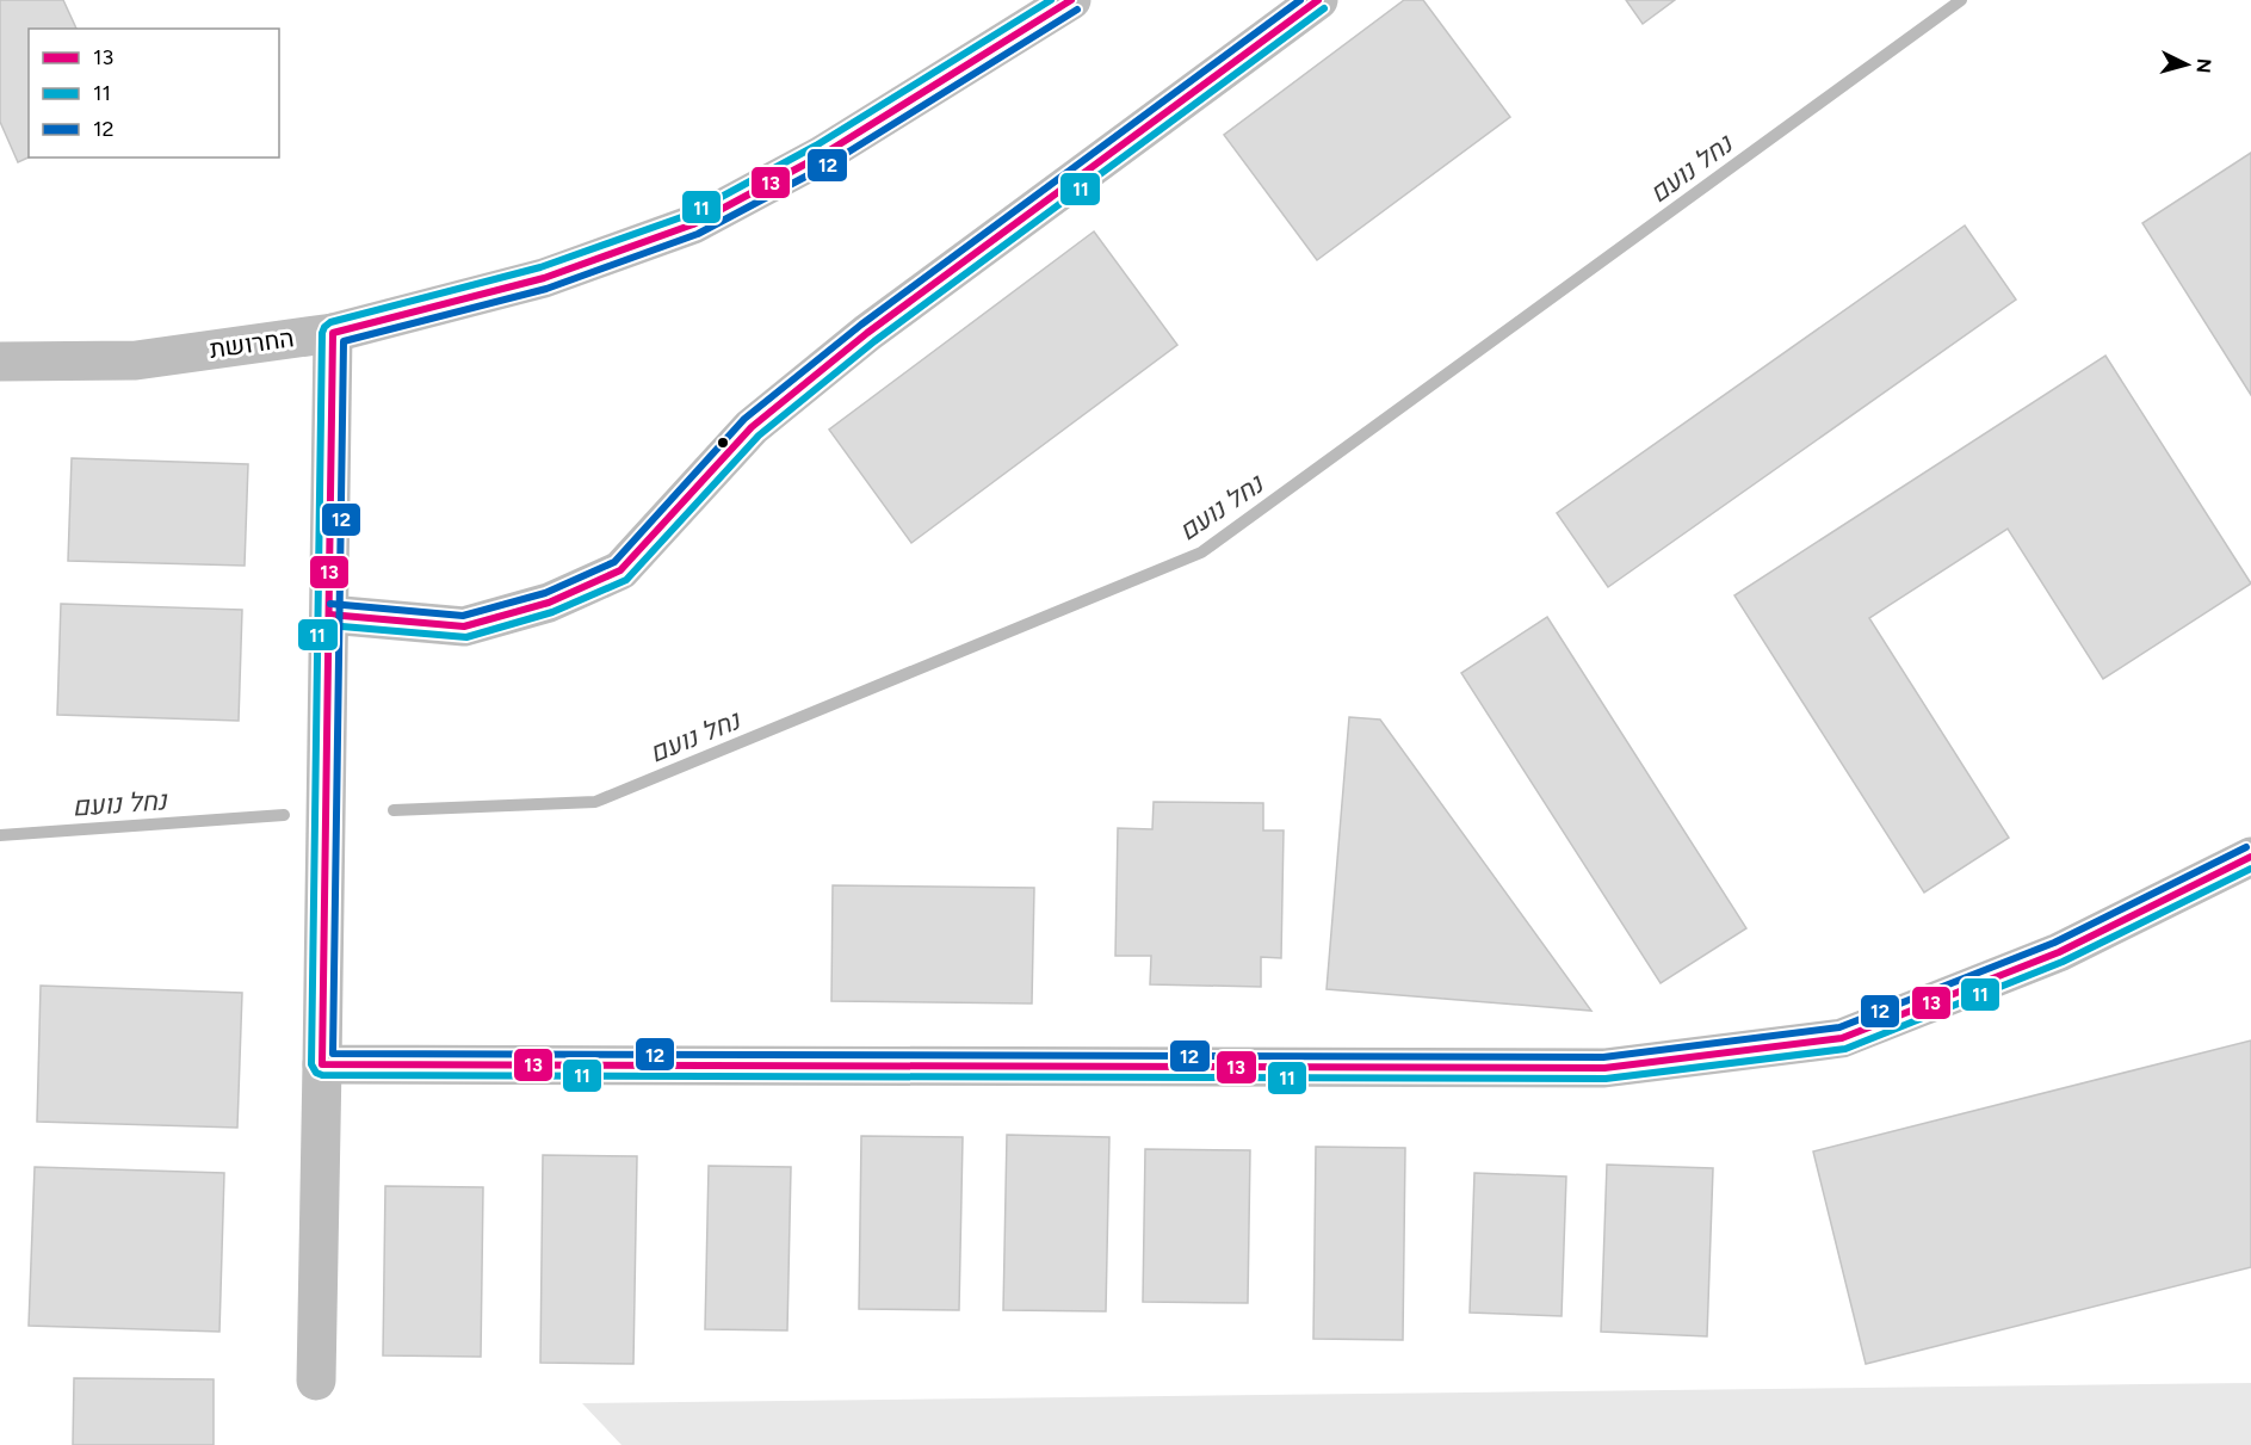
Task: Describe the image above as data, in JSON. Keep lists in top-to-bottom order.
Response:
{
  "streets": {
    "street": ["החרושת"]
  },
  "water": ["נחל נועם"],
  "lines": ["transit line 13", "transit line 11", "transit line 12"],
  "legend": ["13", "11", "12"],
  "north": "right"
}
